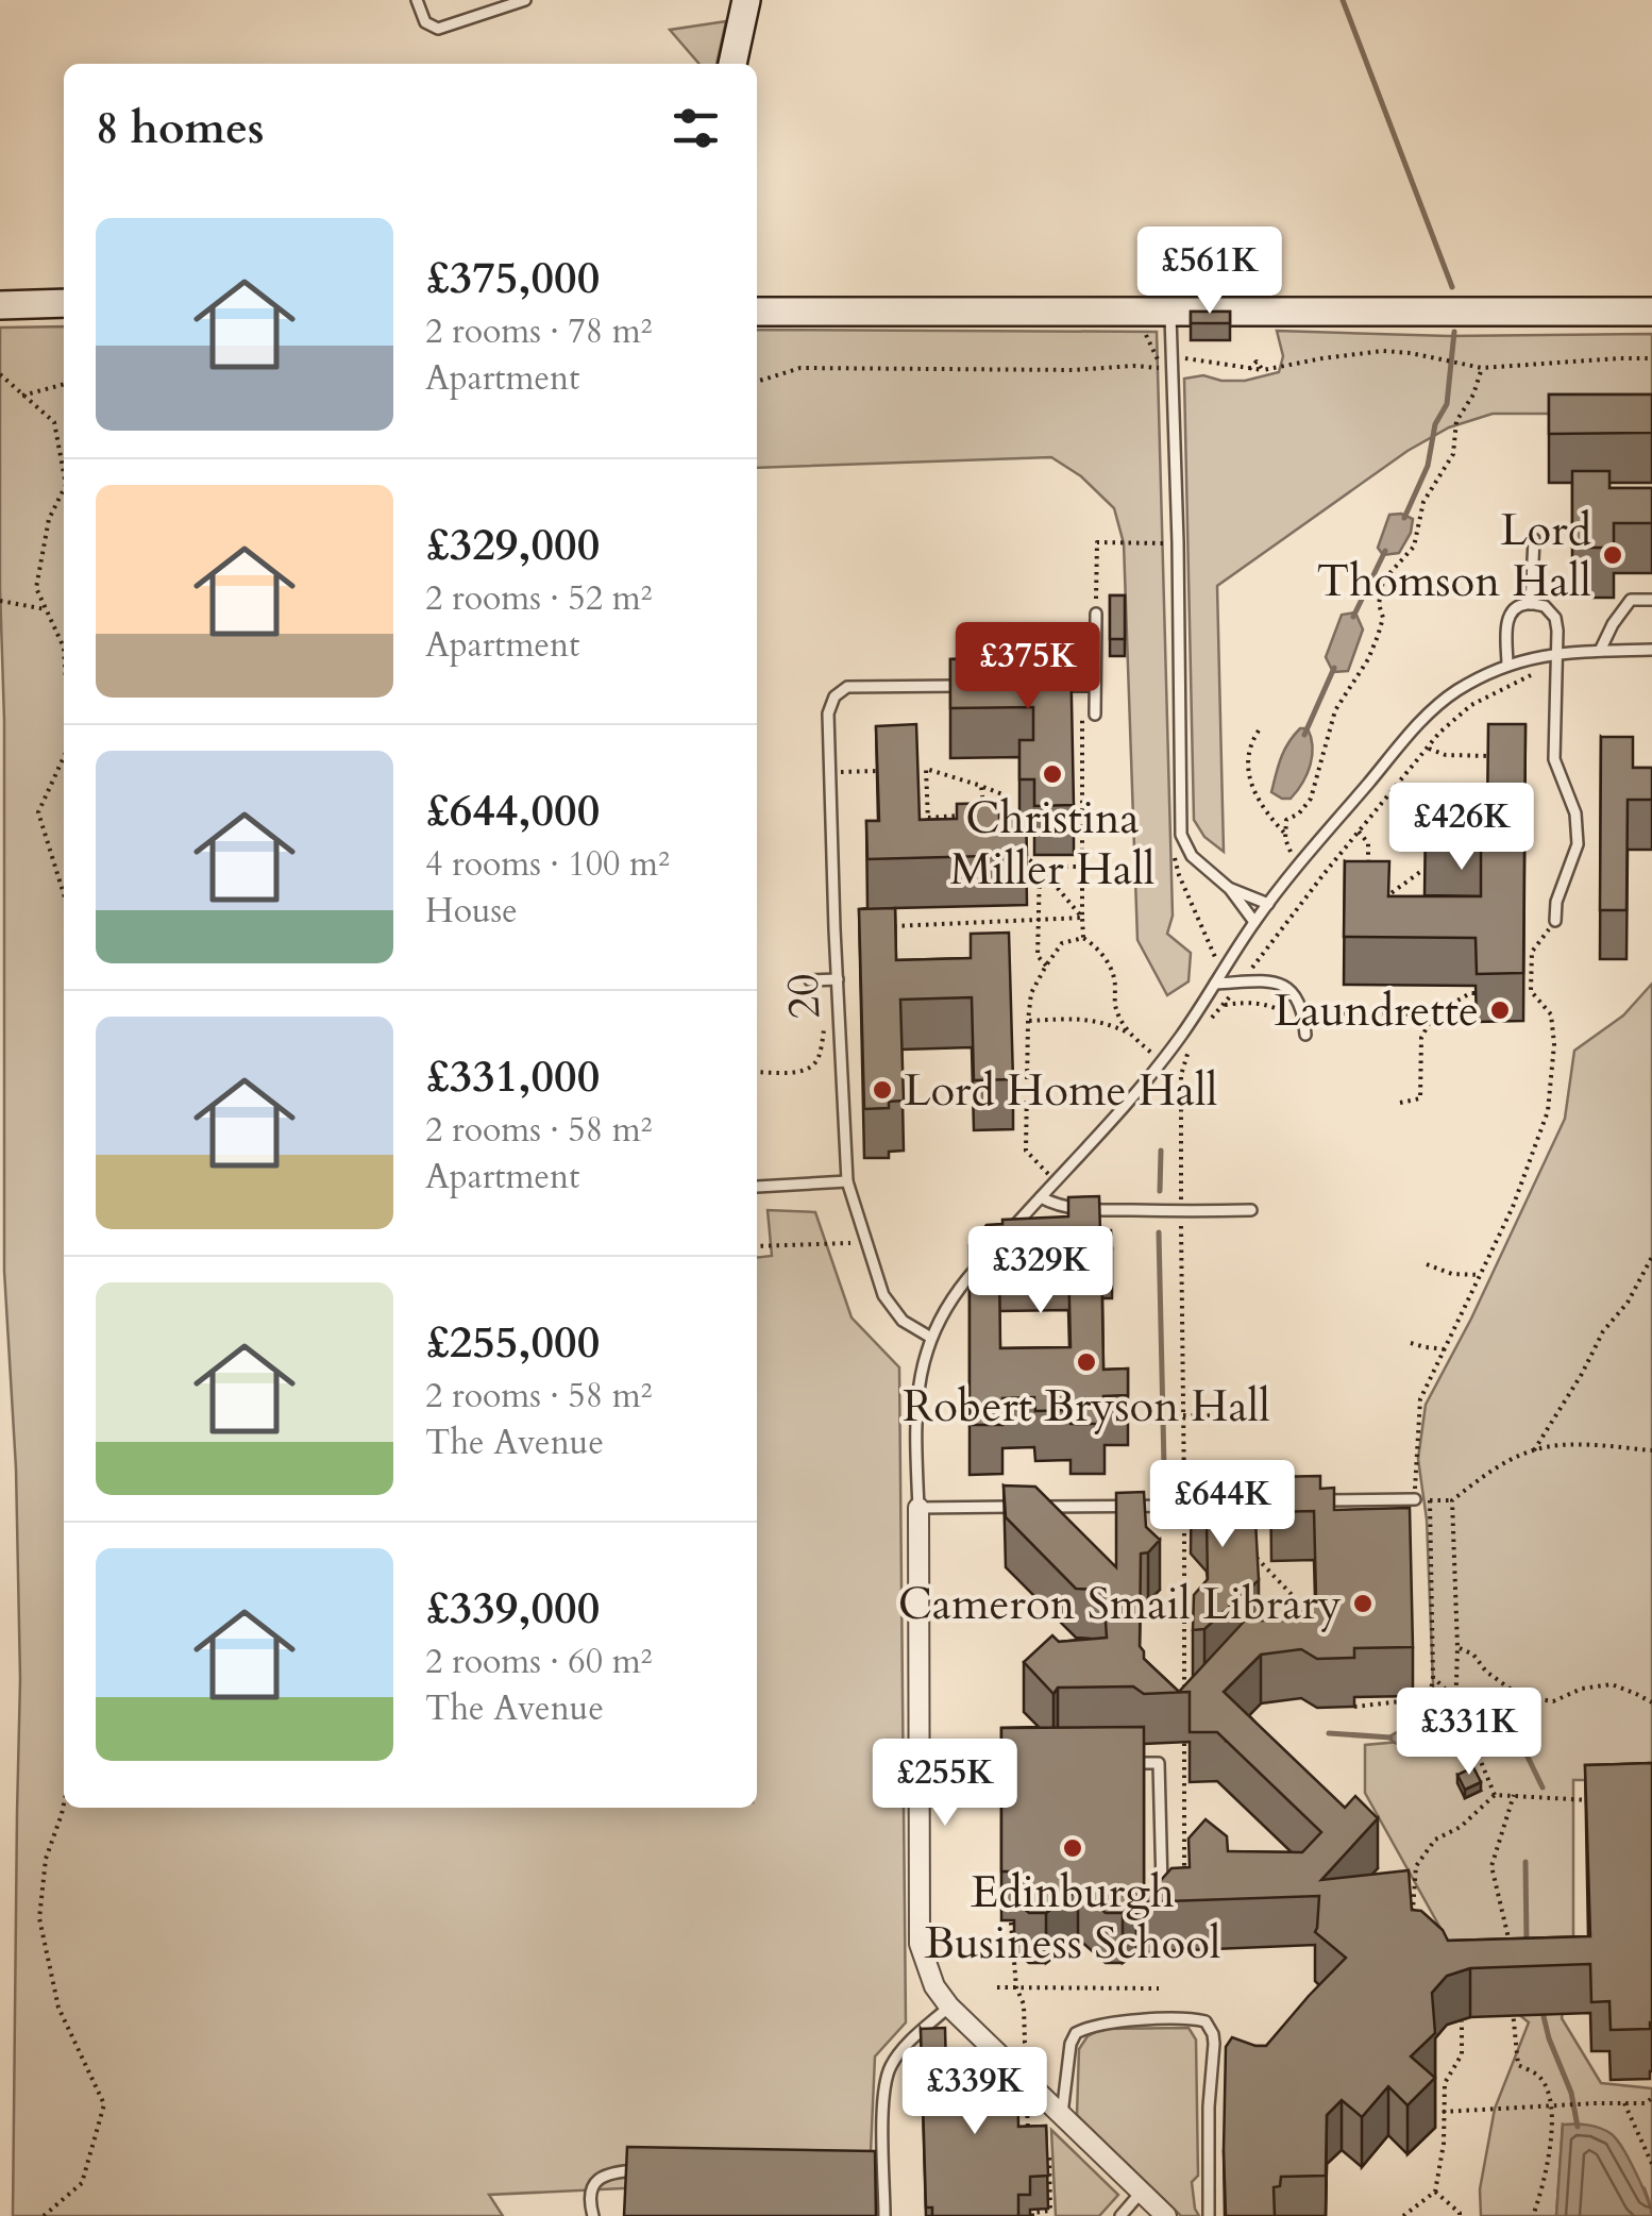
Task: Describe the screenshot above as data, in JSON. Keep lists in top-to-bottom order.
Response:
{
  "streets": {
    "lane": ["20"]
  },
  "places": [
    "Lord Thomson Hall",
    "Christina Miller Hall",
    "Laundrette",
    "Lord Home Hall",
    "Robert Bryson Hall",
    "Cameron Smail Library",
    "Edinburgh Business School"
  ],
  "page": {
    "heading": "8 homes",
    "list": [
      {
        "name": "£375,000",
        "note": "2 rooms · 78 m² · Apartment"
      },
      {
        "name": "£329,000",
        "note": "2 rooms · 52 m² · Apartment"
      },
      {
        "name": "£644,000",
        "note": "4 rooms · 100 m² · House"
      },
      {
        "name": "£331,000",
        "note": "2 rooms · 58 m² · Apartment"
      },
      {
        "name": "£255,000",
        "note": "2 rooms · 58 m² · The Avenue"
      },
      {
        "name": "£339,000",
        "note": "2 rooms · 60 m² · The Avenue"
      }
    ],
    "price": [
      "£561K",
      "£375K",
      "£426K",
      "£329K",
      "£644K",
      "£331K",
      "£255K",
      "£339K"
    ]
  }
}
